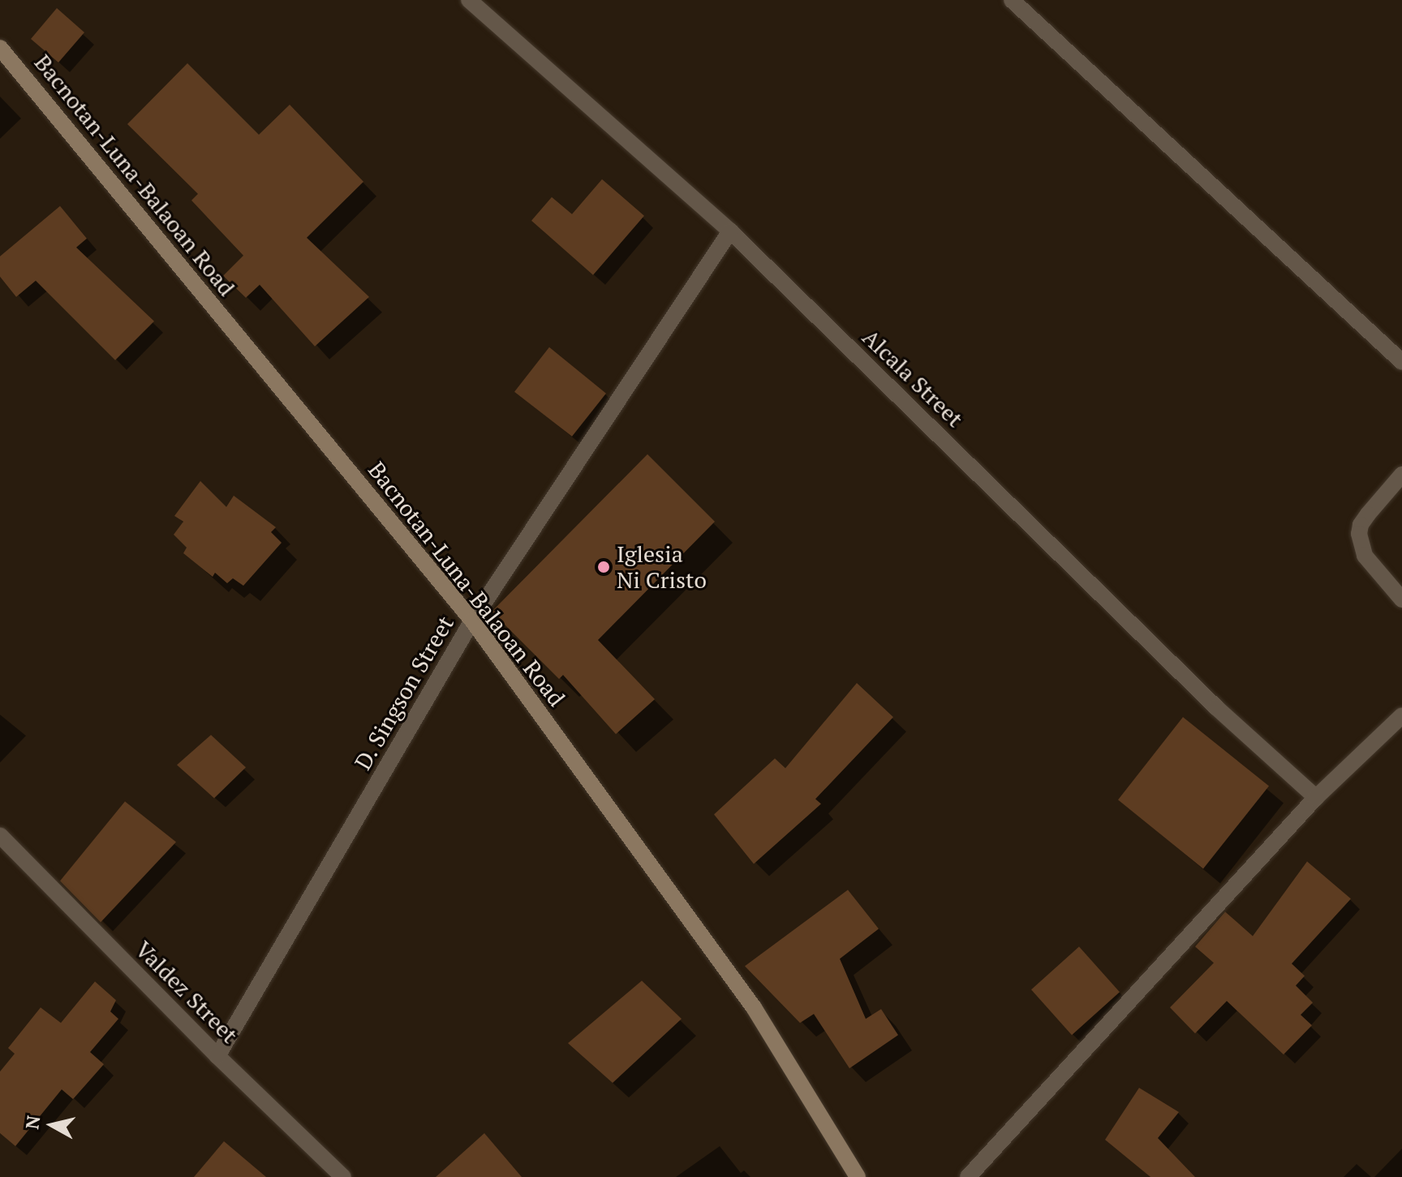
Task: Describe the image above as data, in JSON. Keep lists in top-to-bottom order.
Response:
{
  "streets": {
    "main road": ["Bacnotan-Luna-Balaoan Road"],
    "street": ["Alcala Street", "D. Singson Street", "Valdez Street"]
  },
  "crossings": [
    ["Bacnotan-Luna-Balaoan Road", "D. Singson Street"],
    ["Alcala Street", "D. Singson Street"],
    ["D. Singson Street", "Valdez Street"]
  ],
  "places": ["Iglesia Ni Cristo"],
  "north": "left"
}
